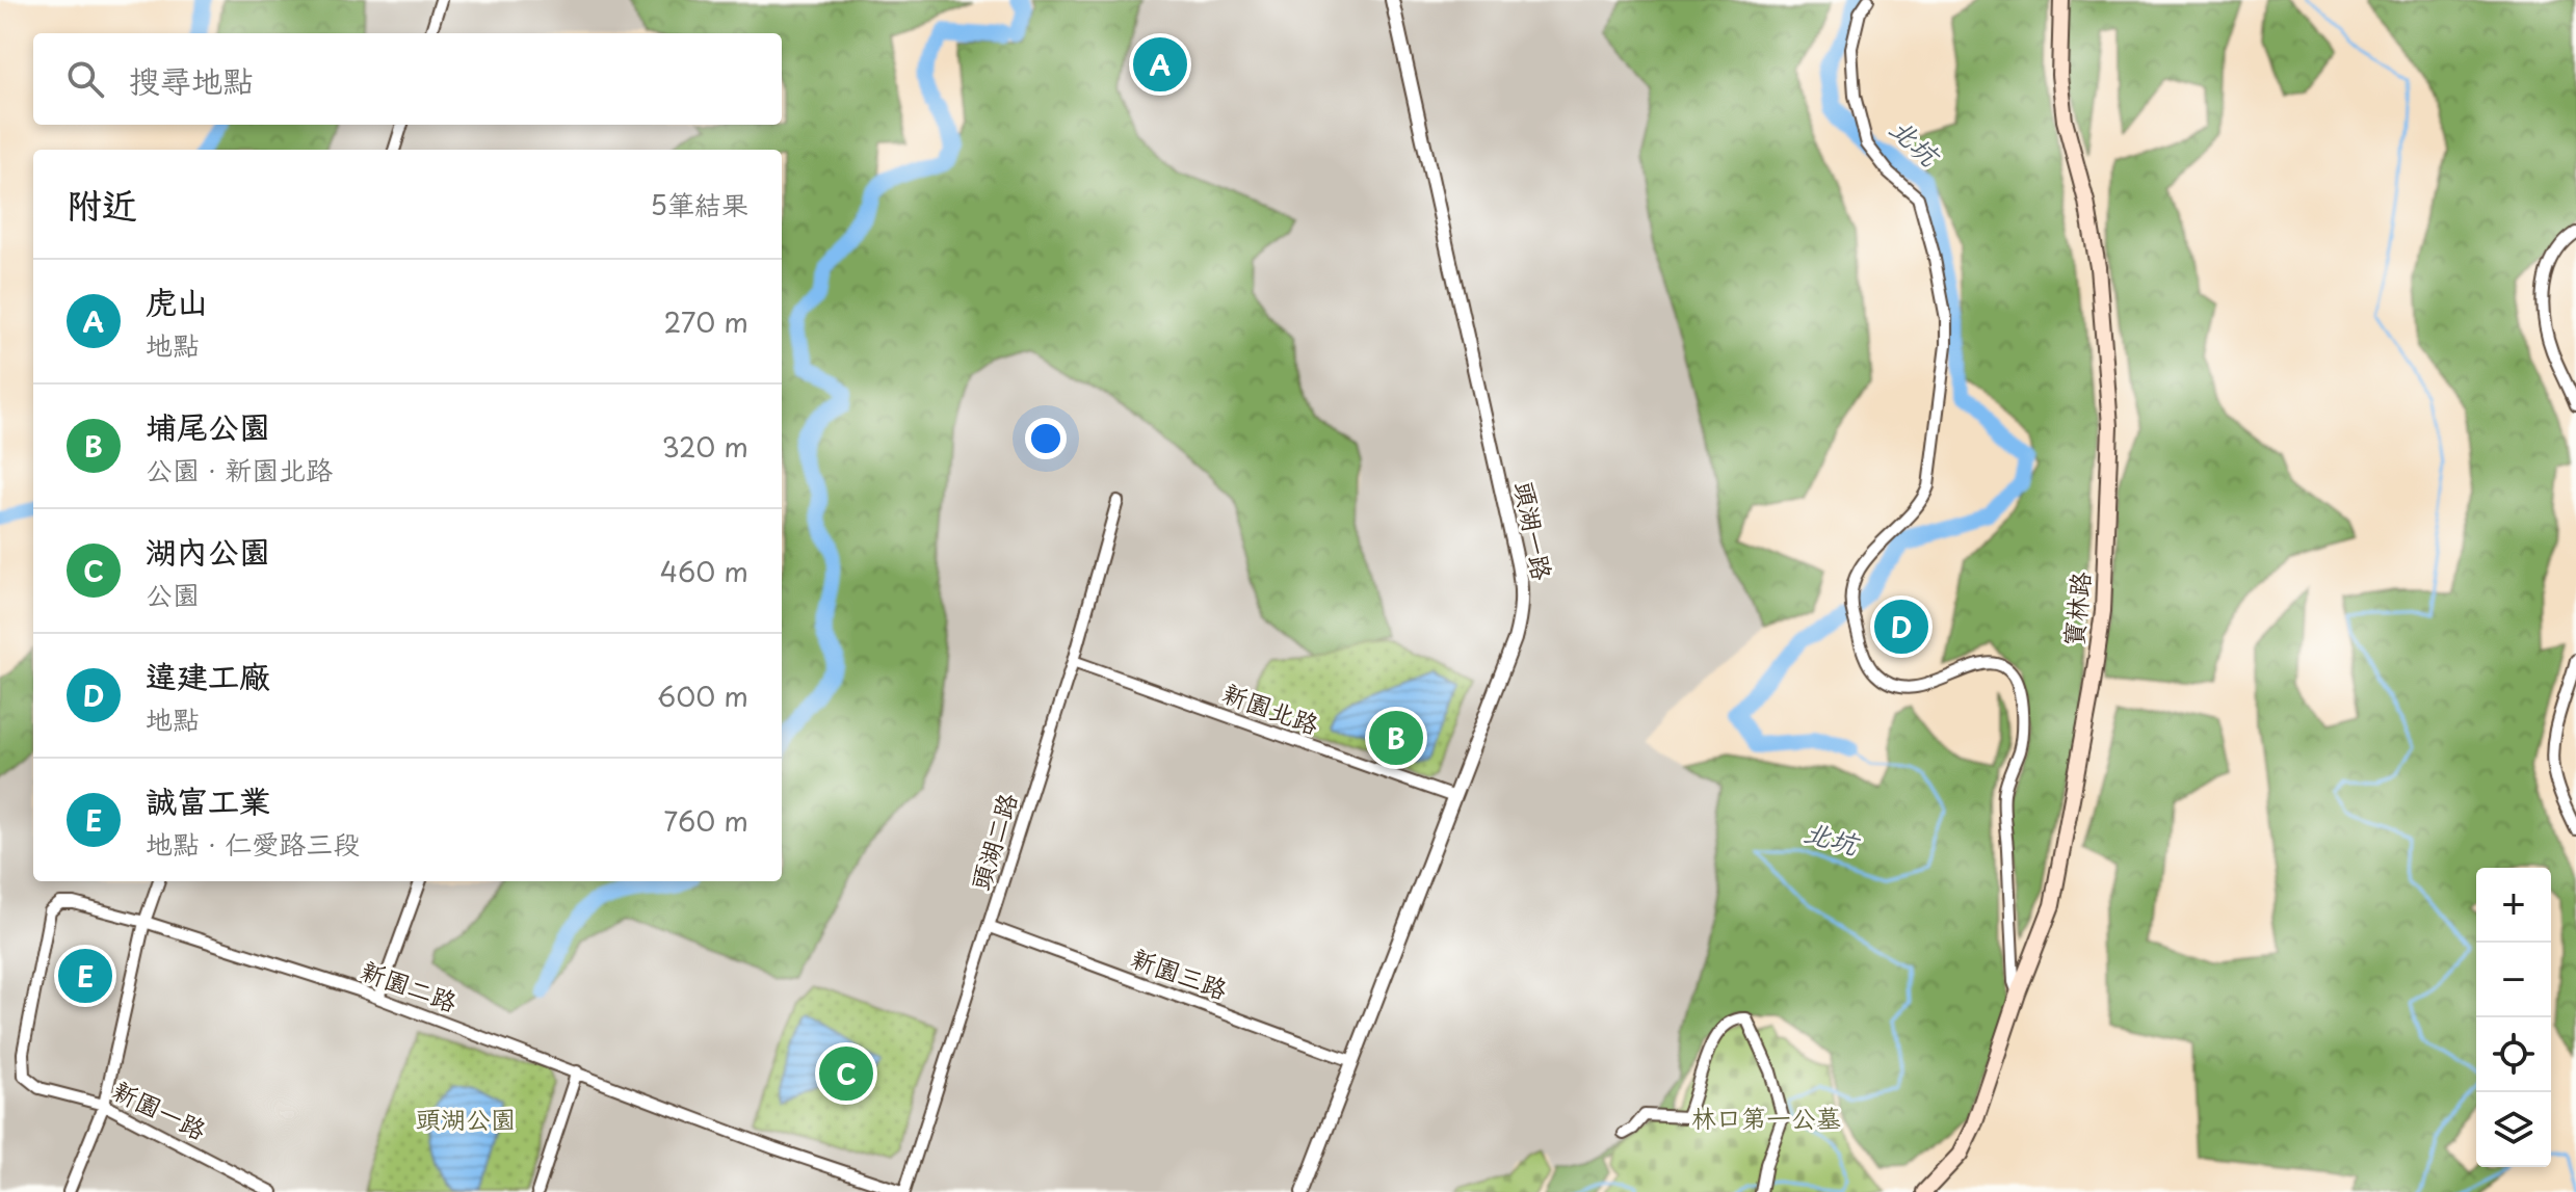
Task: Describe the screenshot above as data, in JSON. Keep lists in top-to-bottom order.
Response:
{
  "streets": {
    "main road": ["寶林路"],
    "street": [
      "頭湖一路",
      "新園北路",
      "頭湖二路",
      "新園三路",
      "新園二路",
      "新園一路"
    ]
  },
  "crossings": [
    ["頭湖一路", "新園北路"],
    ["頭湖一路", "新園三路"],
    ["新園北路", "頭湖二路"],
    ["頭湖二路", "新園三路"],
    ["頭湖二路", "新園二路"],
    ["新園二路", "新園一路"]
  ],
  "water": ["北坑"],
  "parks": ["林口第一公墓", "頭湖公園"],
  "page": {
    "pins": [
      "A",
      "D",
      "B",
      "E",
      "C"
    ],
    "search": "搜尋地點",
    "heading": ["附近", "5筆結果"],
    "list": [
      {
        "mark": "A",
        "name": "虎山",
        "note": "地點",
        "value": "270 m"
      },
      {
        "mark": "B",
        "name": "埔尾公園",
        "note": "公園 · 新園北路",
        "value": "320 m"
      },
      {
        "mark": "C",
        "name": "湖內公園",
        "note": "公園",
        "value": "460 m"
      },
      {
        "mark": "D",
        "name": "違建工廠",
        "note": "地點",
        "value": "600 m"
      },
      {
        "mark": "E",
        "name": "誠富工業",
        "note": "地點 · 仁愛路三段",
        "value": "760 m"
      }
    ],
    "map_buttons": ["+", "−"]
  }
}
